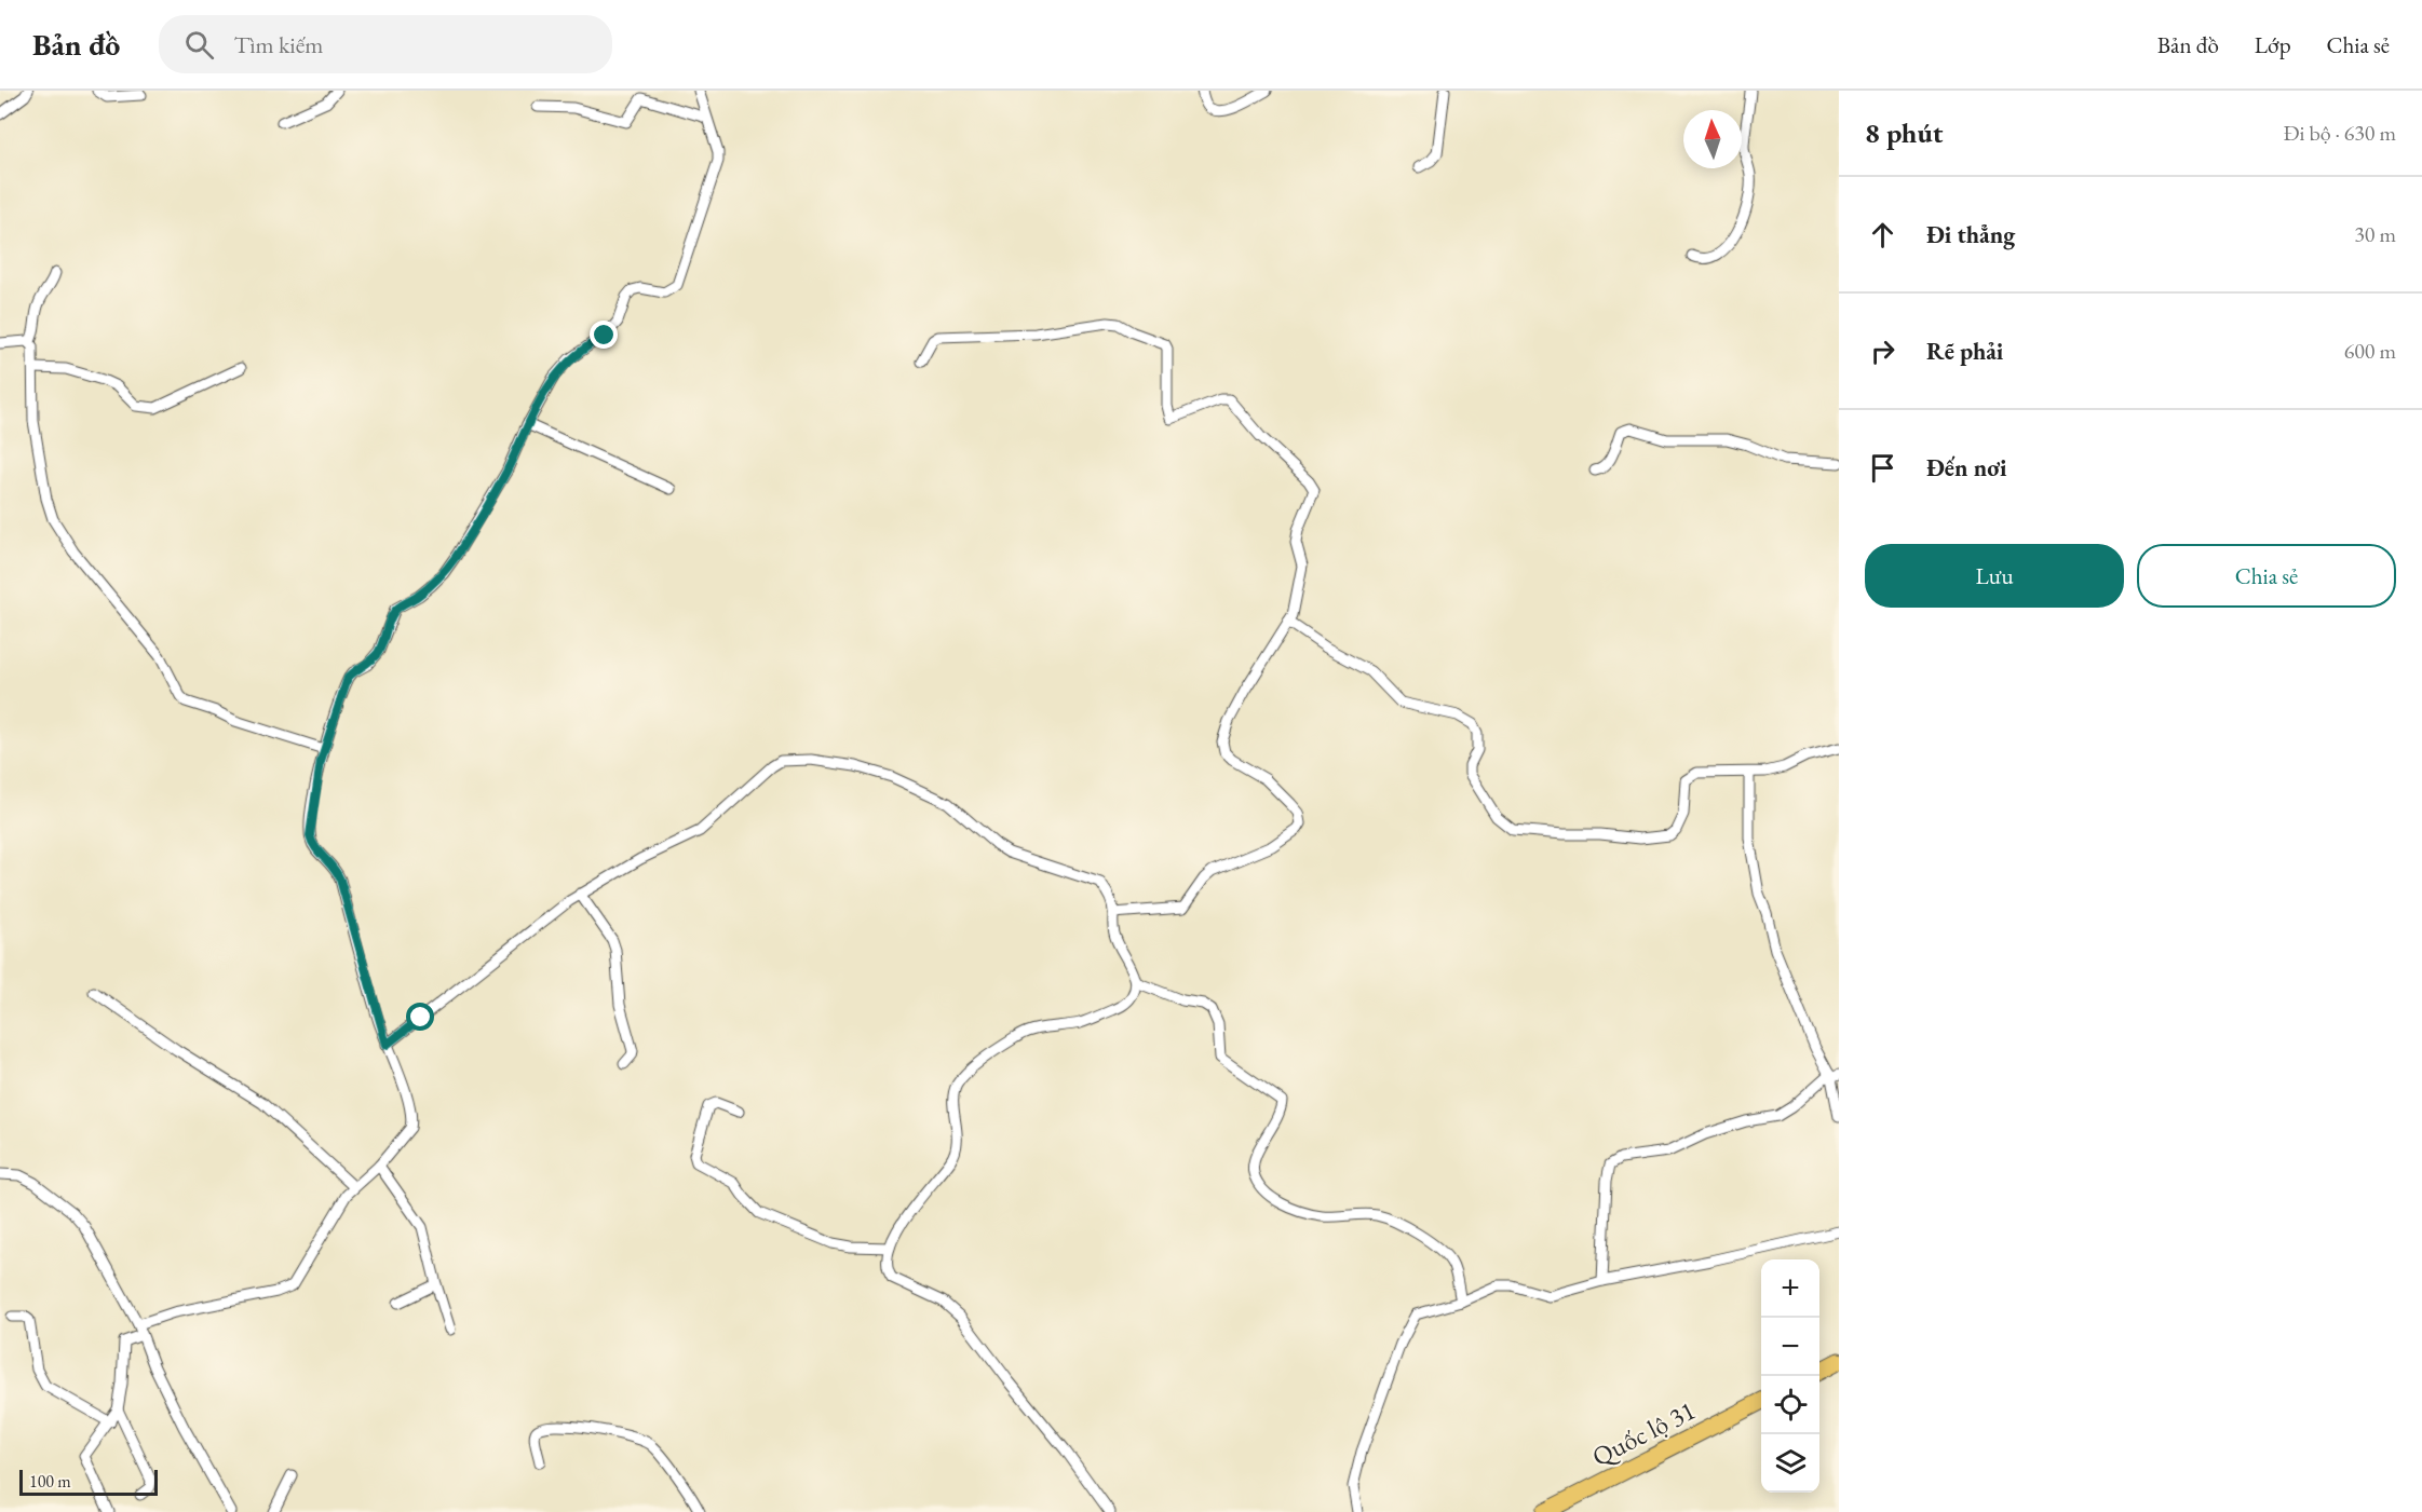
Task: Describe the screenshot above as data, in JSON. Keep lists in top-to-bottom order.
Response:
{
  "streets": {
    "highway": ["Quốc lộ 31"]
  },
  "scale_bar": "100 m",
  "north": "top",
  "page": {
    "header": "Bản đồ",
    "search": "Tìm kiếm",
    "nav": ["Bản đồ", "Lớp", "Chia sẻ"],
    "heading": ["8 phút", "Đi bộ · 630 m"],
    "list": [
      ["Đi thẳng", "30 m"],
      ["Rẽ phải", "600 m"],
      "Đến nơi"
    ],
    "buttons": ["Lưu", "Chia sẻ"],
    "map_buttons": ["+", "−"],
    "scale": "100 m"
  }
}
